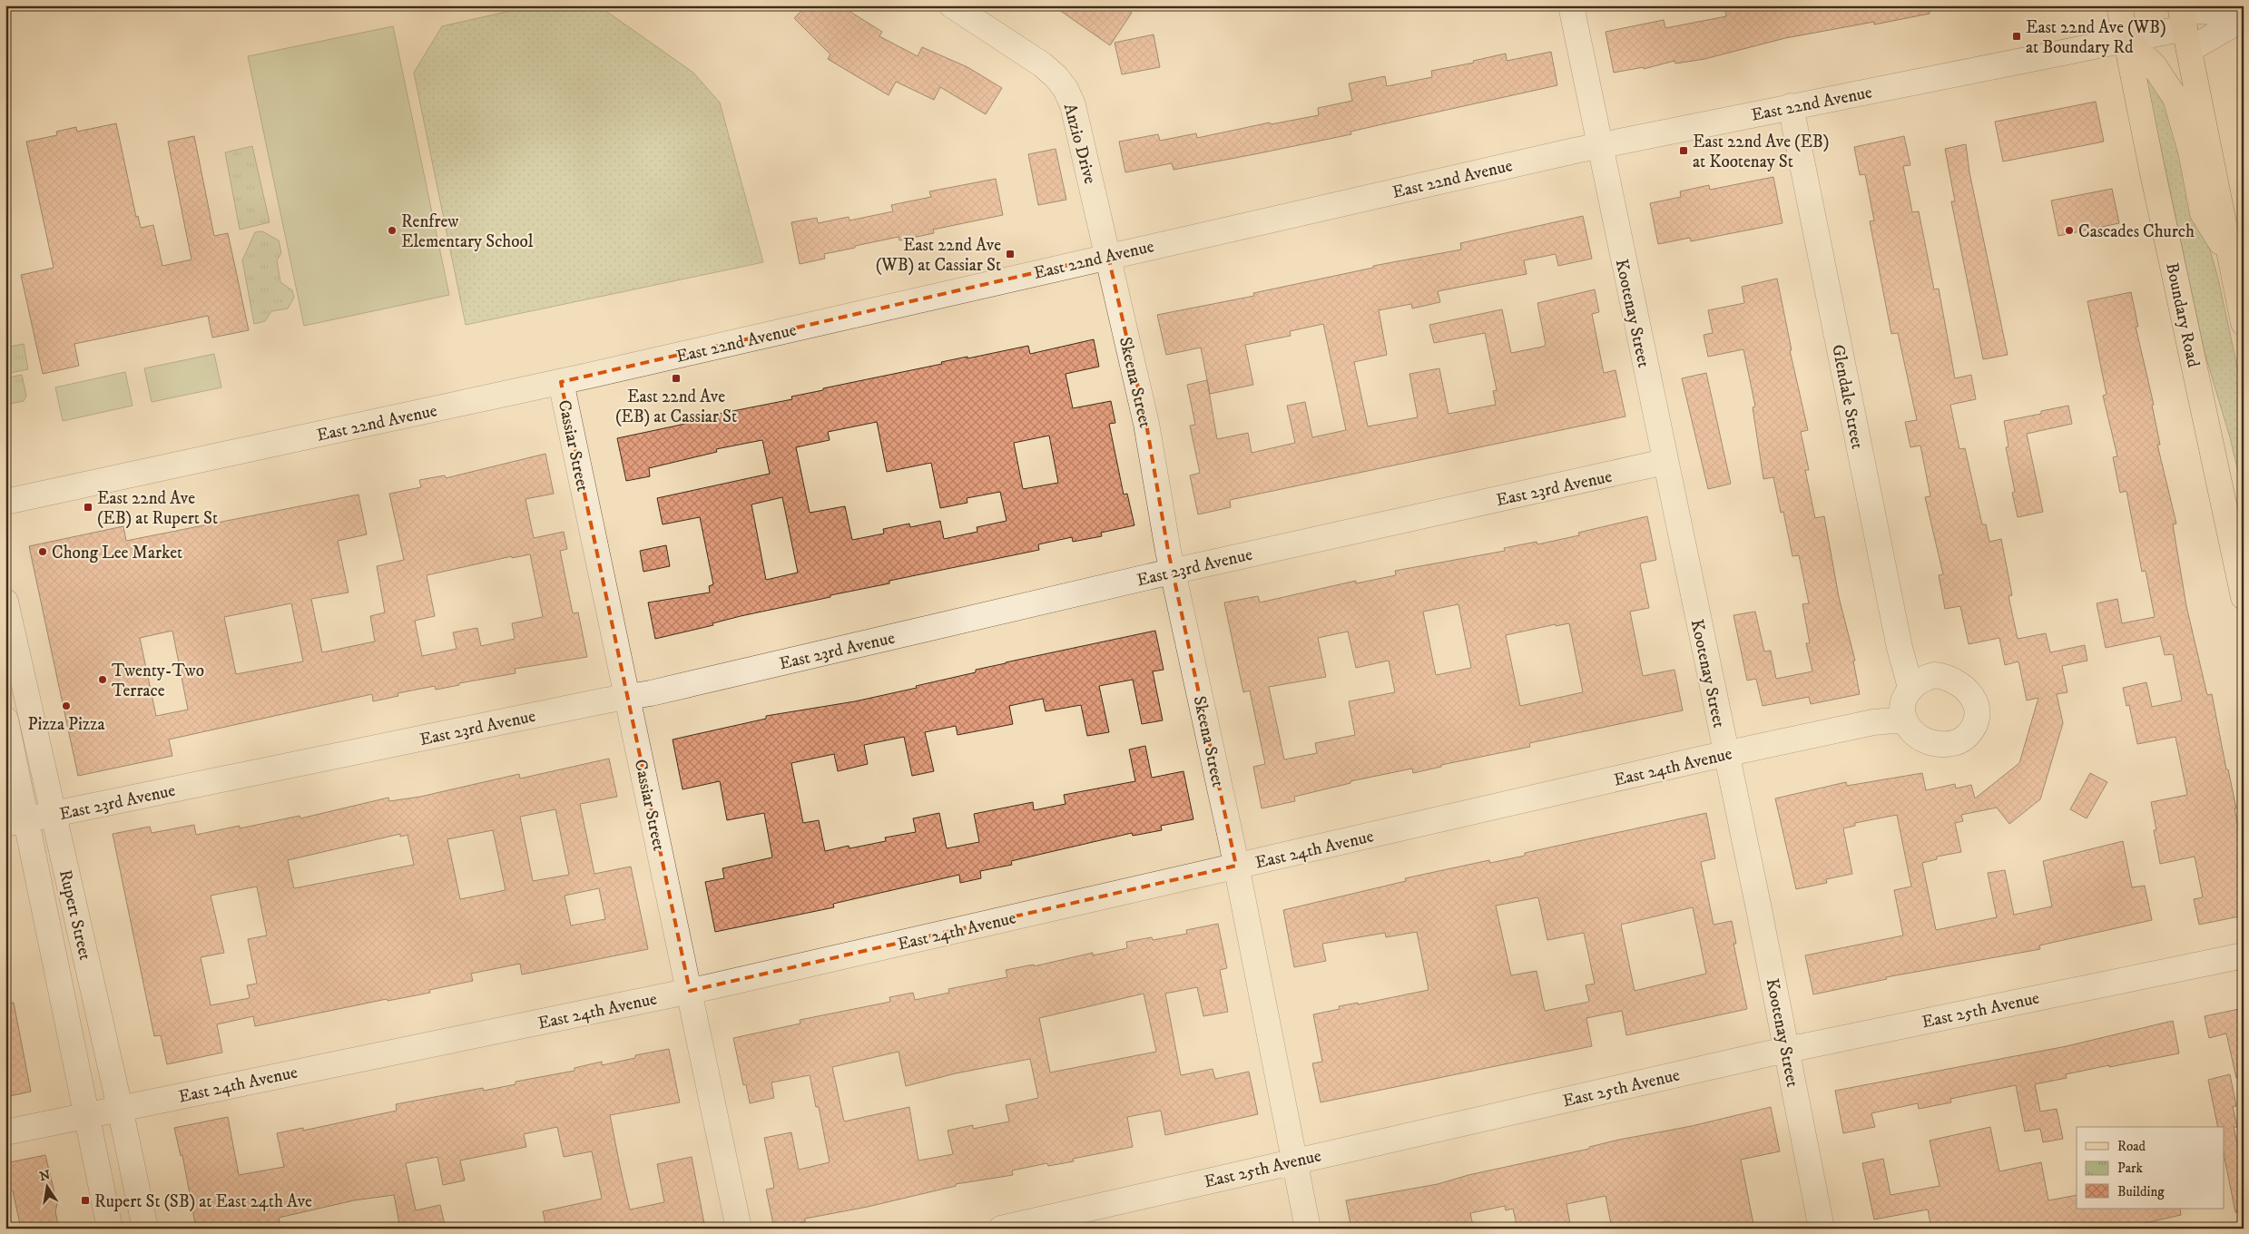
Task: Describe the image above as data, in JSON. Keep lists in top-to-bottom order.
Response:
{
  "streets": {
    "main road": ["Boundary Road"],
    "street": [
      "East 22nd Avenue",
      "Anzio Drive",
      "Kootenay Street",
      "Skeena Street",
      "Glendale Street",
      "Cassiar Street",
      "East 23rd Avenue",
      "East 24th Avenue",
      "Rupert Street",
      "East 25th Avenue"
    ]
  },
  "crossings": [
    ["East 22nd Avenue", "Anzio Drive"],
    ["East 22nd Avenue", "Kootenay Street"],
    ["East 22nd Avenue", "Boundary Road"],
    ["East 22nd Avenue", "Skeena Street"],
    ["East 22nd Avenue", "Glendale Street"],
    ["East 22nd Avenue", "Cassiar Street"],
    ["Anzio Drive", "Skeena Street"],
    ["Kootenay Street", "East 23rd Avenue"],
    ["Kootenay Street", "East 24th Avenue"],
    ["Kootenay Street", "East 25th Avenue"],
    ["Skeena Street", "East 23rd Avenue"],
    ["Skeena Street", "East 24th Avenue"],
    ["Skeena Street", "East 25th Avenue"],
    ["Glendale Street", "East 24th Avenue"],
    ["Cassiar Street", "East 23rd Avenue"],
    ["Cassiar Street", "East 24th Avenue"],
    ["East 23rd Avenue", "Rupert Street"],
    ["East 24th Avenue", "Rupert Street"]
  ],
  "places": {
    "transit": [
      "East 22nd Ave (WB) at Boundary Rd",
      "East 22nd Ave (EB) at Kootenay St",
      "East 22nd Ave (WB) at Cassiar St",
      "East 22nd Ave (EB) at Cassiar St",
      "East 22nd Ave (EB) at Rupert St",
      "Rupert St (SB) at East 24th Ave"
    ],
    "other": [
      "Renfrew Elementary School",
      "Cascades Church",
      "Chong Lee Market",
      "Twenty-Two Terrace",
      "Pizza Pizza"
    ]
  },
  "legend": ["Road", "Park", "Building"],
  "north": "top"
}
